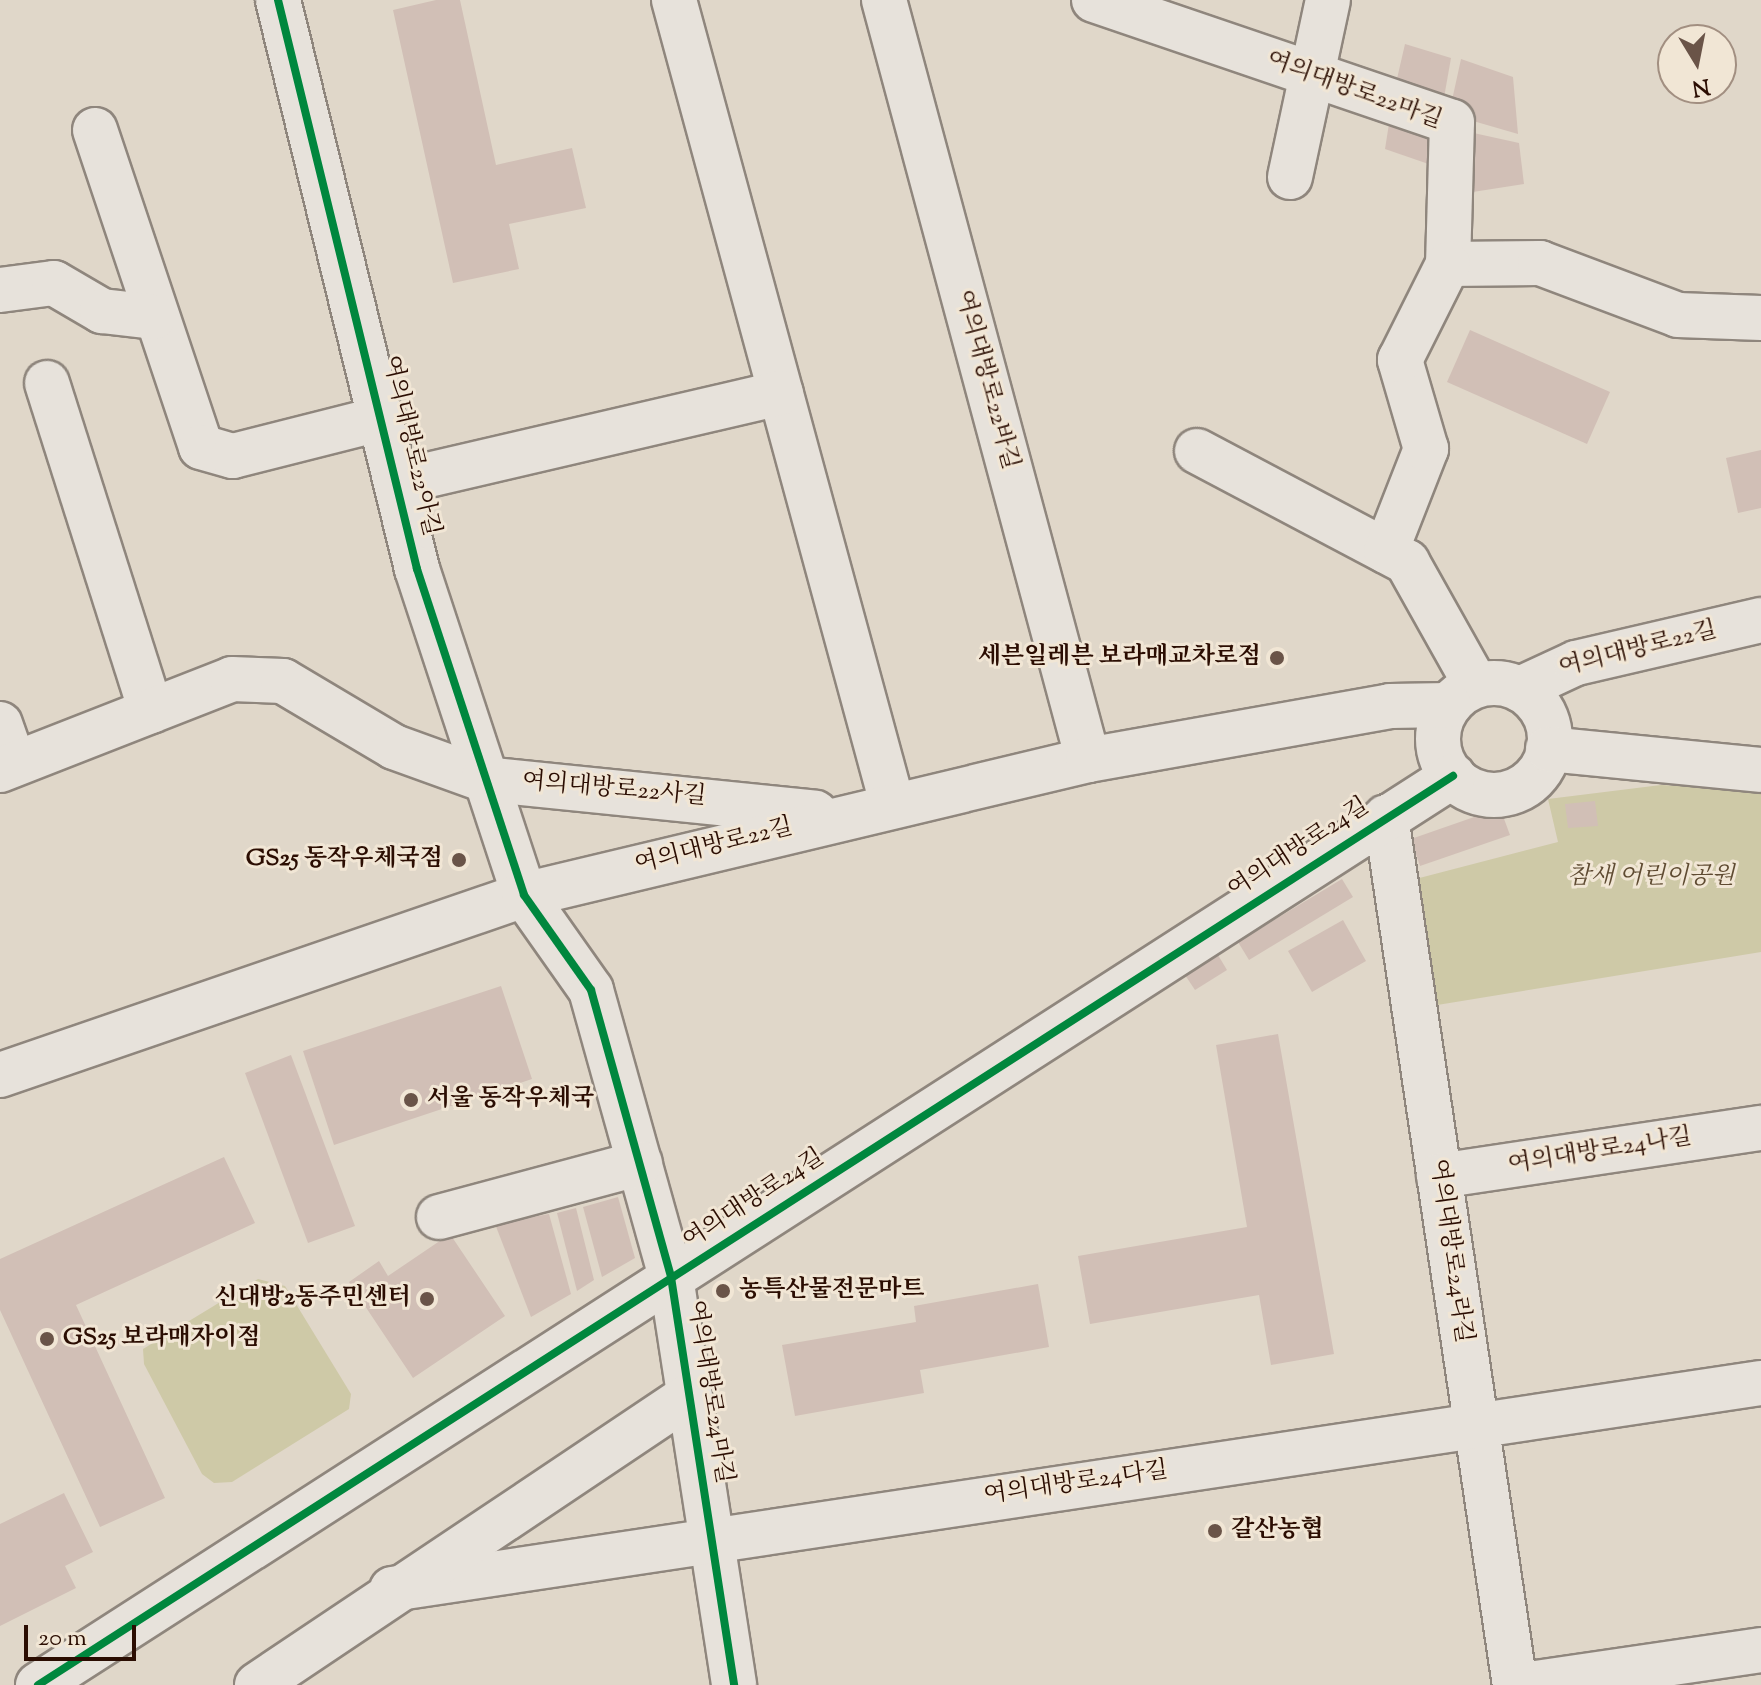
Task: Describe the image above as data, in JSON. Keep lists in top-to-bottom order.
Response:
{
  "streets": {
    "street": [
      "여의대방로22마길",
      "여의대방로22바길",
      "여의대방로22아길",
      "여의대방로22길",
      "여의대방로22사길",
      "여의대방로24길",
      "여의대방로24나길",
      "여의대방로24라길",
      "여의대방로24마길",
      "여의대방로24다길"
    ]
  },
  "crossings": [
    ["여의대방로22바길", "여의대방로22길"],
    ["여의대방로22아길", "여의대방로22길"],
    ["여의대방로22아길", "여의대방로22사길"],
    ["여의대방로22아길", "여의대방로24마길"],
    ["여의대방로22길", "여의대방로22사길"],
    ["여의대방로22길", "여의대방로24길"],
    ["여의대방로22길", "여의대방로24마길"],
    ["여의대방로24길", "여의대방로24라길"],
    ["여의대방로24길", "여의대방로24마길"],
    ["여의대방로24나길", "여의대방로24라길"],
    ["여의대방로24라길", "여의대방로24다길"],
    ["여의대방로24마길", "여의대방로24다길"]
  ],
  "parks": ["참새 어린이공원"],
  "places": [
    "세븐일레븐 보라매교차로점",
    "GS25 동작우체국점",
    "서울 동작우체국",
    "농특산물전문마트",
    "신대방2동주민센터",
    "GS25 보라매자이점",
    "갈산농협"
  ],
  "scale_bar": "20 m",
  "north": "bottom"
}
